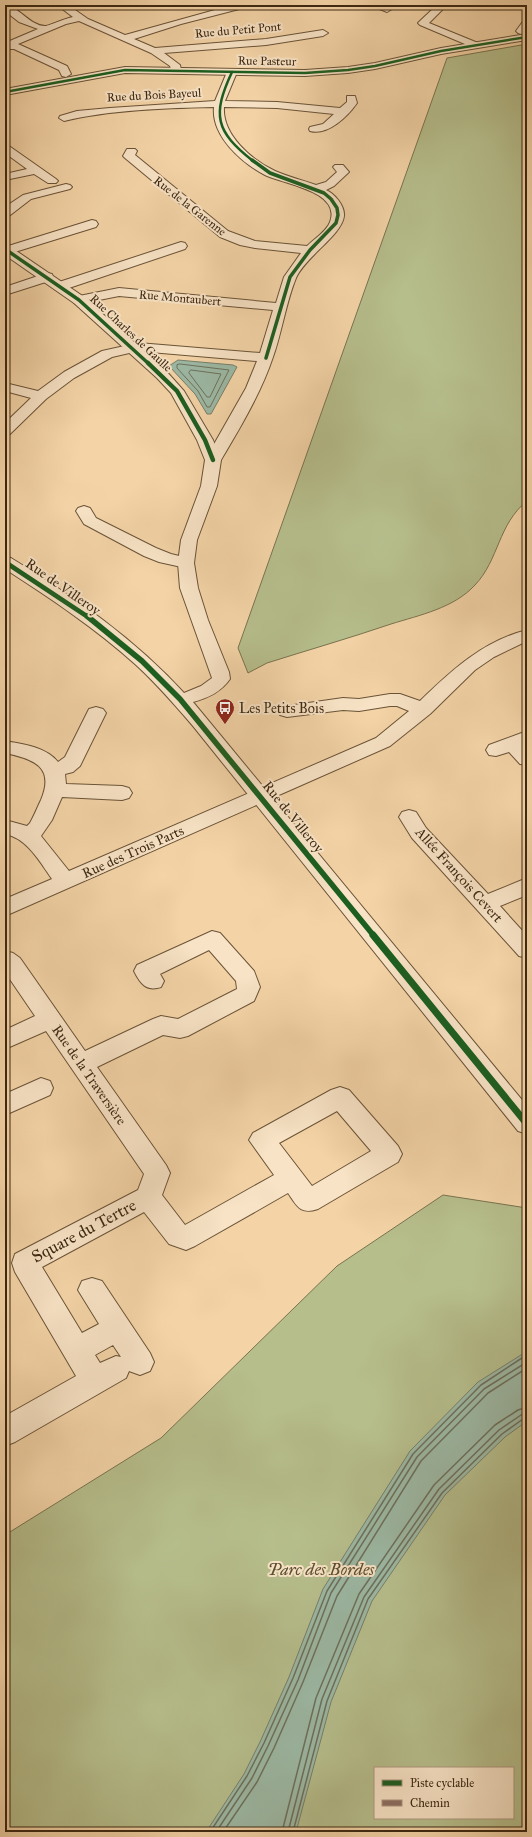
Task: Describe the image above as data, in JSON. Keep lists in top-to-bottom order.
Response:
{
  "streets": {
    "street": [
      "Rue du Petit Pont",
      "Rue Pasteur",
      "Rue du Bois Bayeul",
      "Rue de la Garenne",
      "Rue Montaubert",
      "Rue Charles de Gaulle",
      "Rue de Villeroy",
      "Rue des Trois Parts",
      "Allée François Cevert",
      "Rue de la Traversière",
      "Square du Tertre"
    ]
  },
  "crossings": [
    ["Rue Montaubert", "Rue Charles de Gaulle"],
    ["Rue de Villeroy", "Rue des Trois Parts"],
    ["Rue de la Traversière", "Square du Tertre"]
  ],
  "parks": ["Parc des Bordes"],
  "places": {
    "bus stop": ["Les Petits Bois"]
  },
  "legend": ["Piste cyclable", "Chemin"]
}
